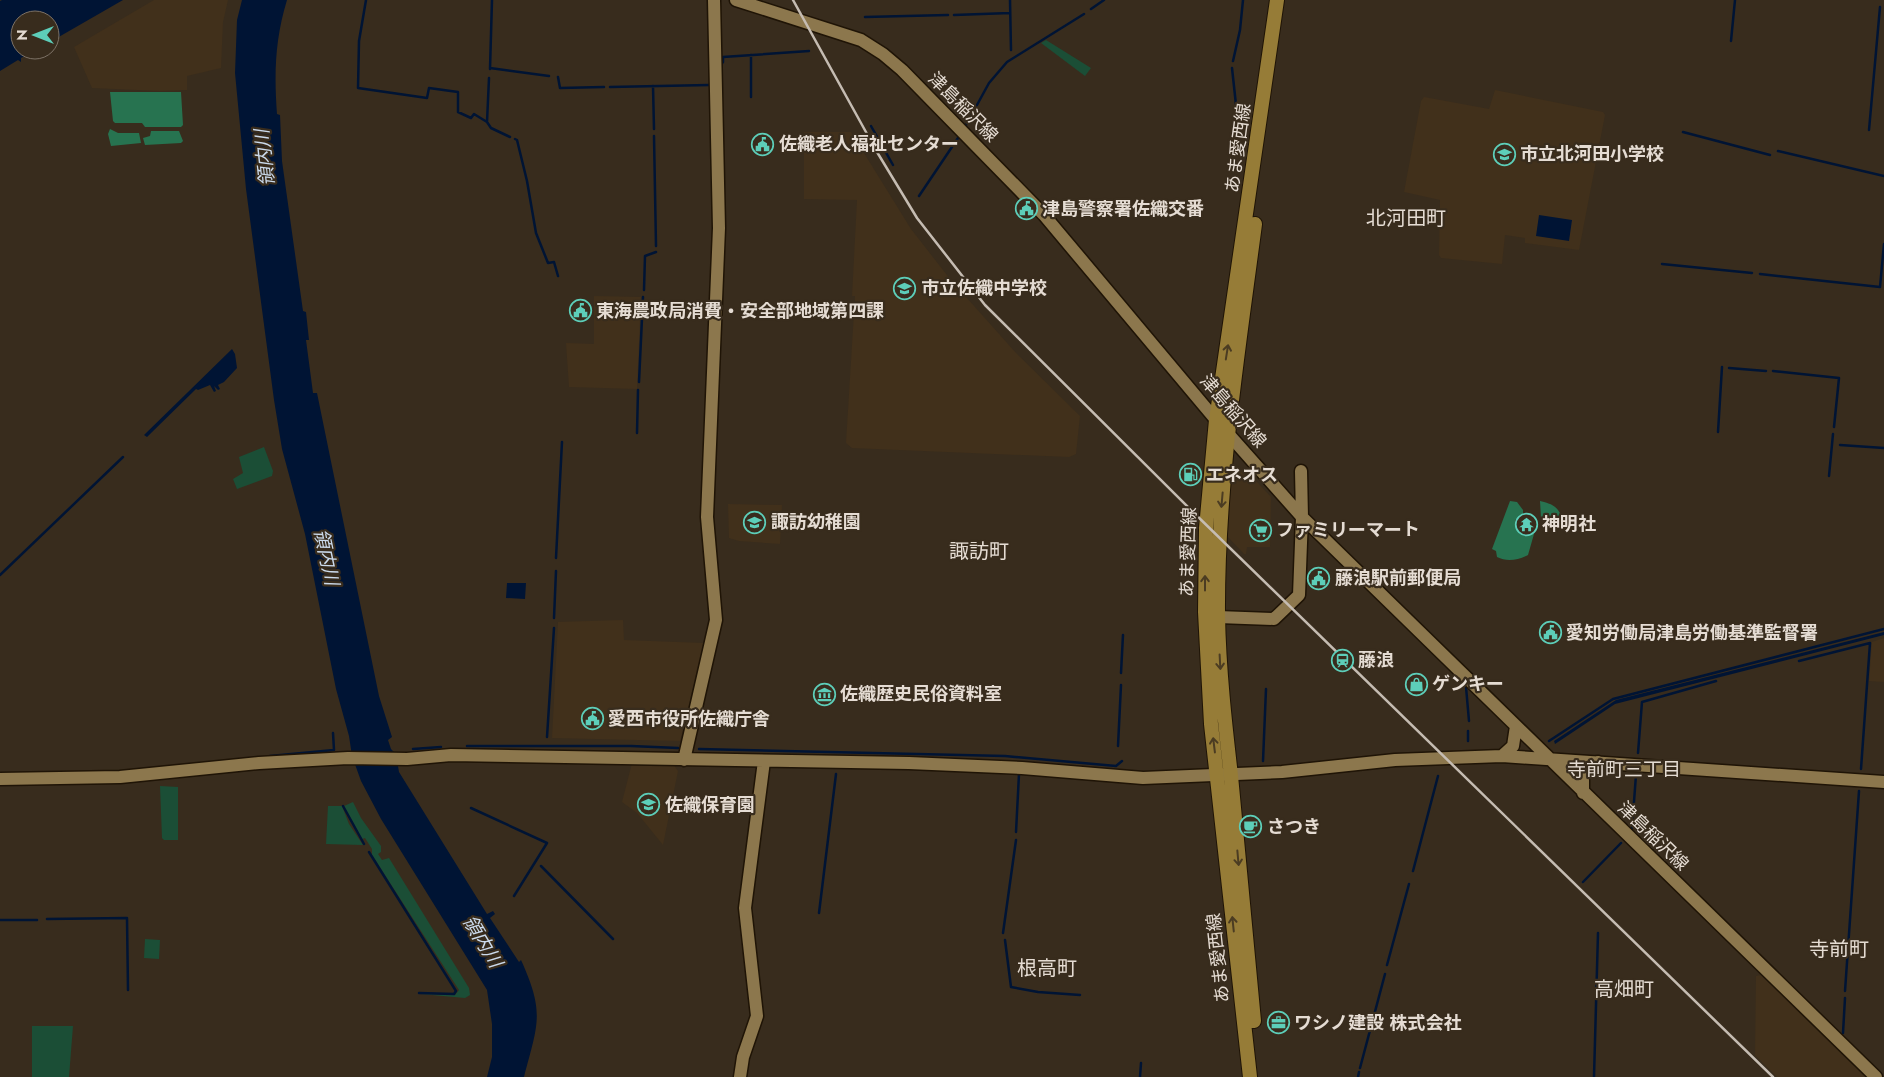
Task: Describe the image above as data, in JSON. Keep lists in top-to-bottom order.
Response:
{
  "streets": {
    "main road": ["あま愛西線"],
    "street": ["津島稲沢線"]
  },
  "crossings": [
    ["津島稲沢線", "あま愛西線"]
  ],
  "districts": [
    "北河田町",
    "諏訪町",
    "寺前町三丁目",
    "寺前町",
    "根高町",
    "高畑町"
  ],
  "water": ["領内川"],
  "places": {
    "public building": [
      "佐織老人福祉センター",
      "津島警察署佐織交番",
      "東海農政局消費・安全部地域第四課",
      "藤浪駅前郵便局",
      "愛知労働局津島労働基準監督署",
      "愛西市役所佐織庁舎"
    ],
    "school or university": [
      "市立北河田小学校",
      "市立佐織中学校",
      "諏訪幼稚園",
      "佐織保育園"
    ],
    "fuel station": ["エネオス"],
    "temple": ["神明社"],
    "supermarket": ["ファミリーマート"],
    "station": ["藤浪"],
    "shop": ["ゲンキー"],
    "museum": ["佐織歴史民俗資料室"],
    "cafe": ["さつき"],
    "office": ["ワシノ建設 株式会社"]
  },
  "north": "left"
}
